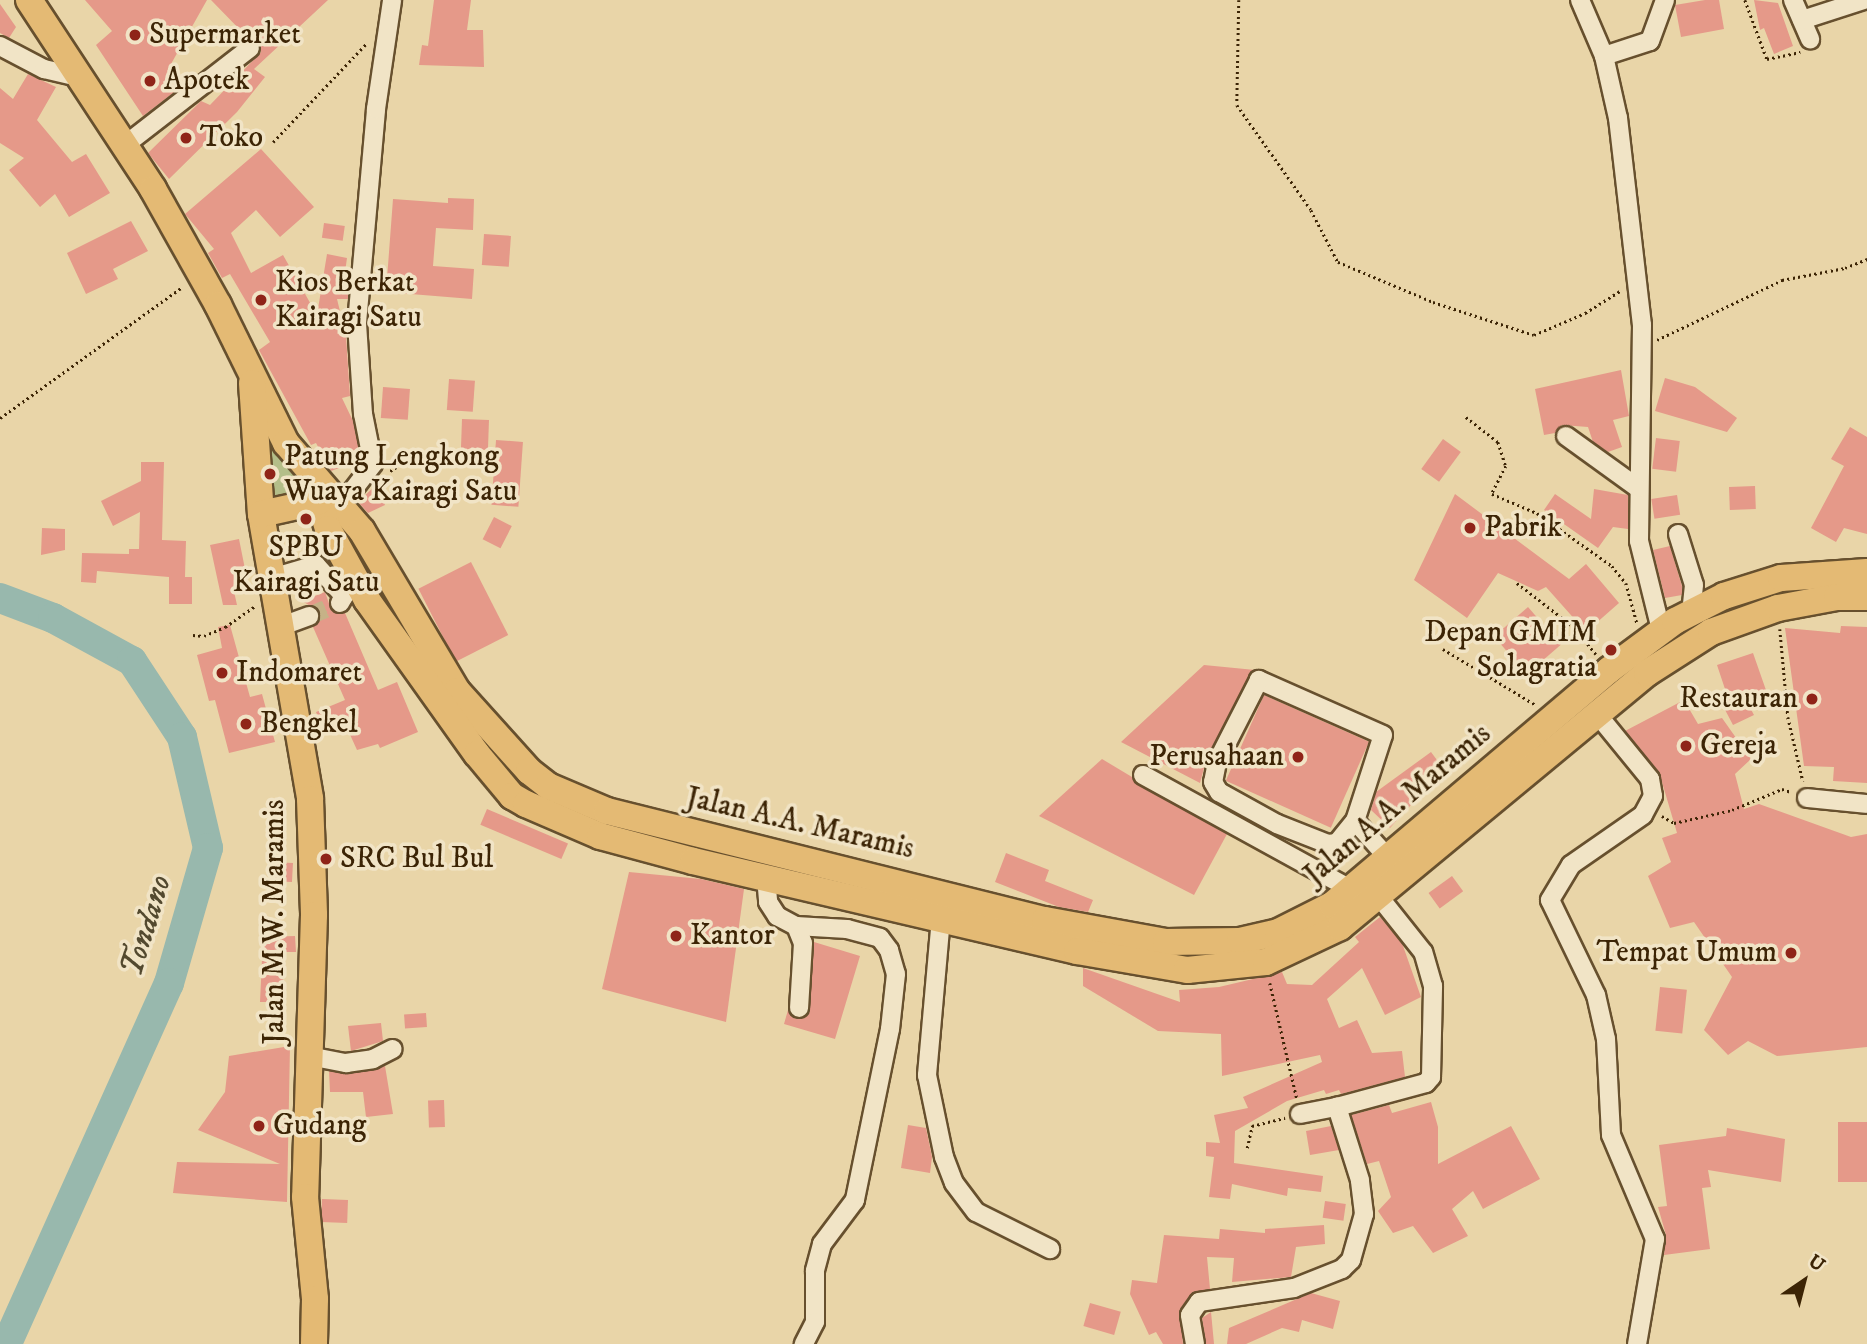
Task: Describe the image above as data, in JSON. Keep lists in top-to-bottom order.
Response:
{
  "streets": {
    "highway": ["Jalan A.A. Maramis", "Jalan M.W. Maramis"]
  },
  "crossings": [
    ["Jalan A.A. Maramis", "Jalan M.W. Maramis"]
  ],
  "water": ["Tondano"],
  "places": [
    "Supermarket",
    "Apotek",
    "Toko",
    "Kios Berkat Kairagi Satu",
    "Patung Lengkong Wuaya Kairagi Satu",
    "SPBU Kairagi Satu",
    "Pabrik",
    "Depan GMIM Solagratia",
    "Indomaret",
    "Restauran",
    "Bengkel",
    "Gereja",
    "Perusahaan",
    "SRC Bul Bul",
    "Kantor",
    "Tempat Umum",
    "Gudang"
  ],
  "north": "top right"
}
